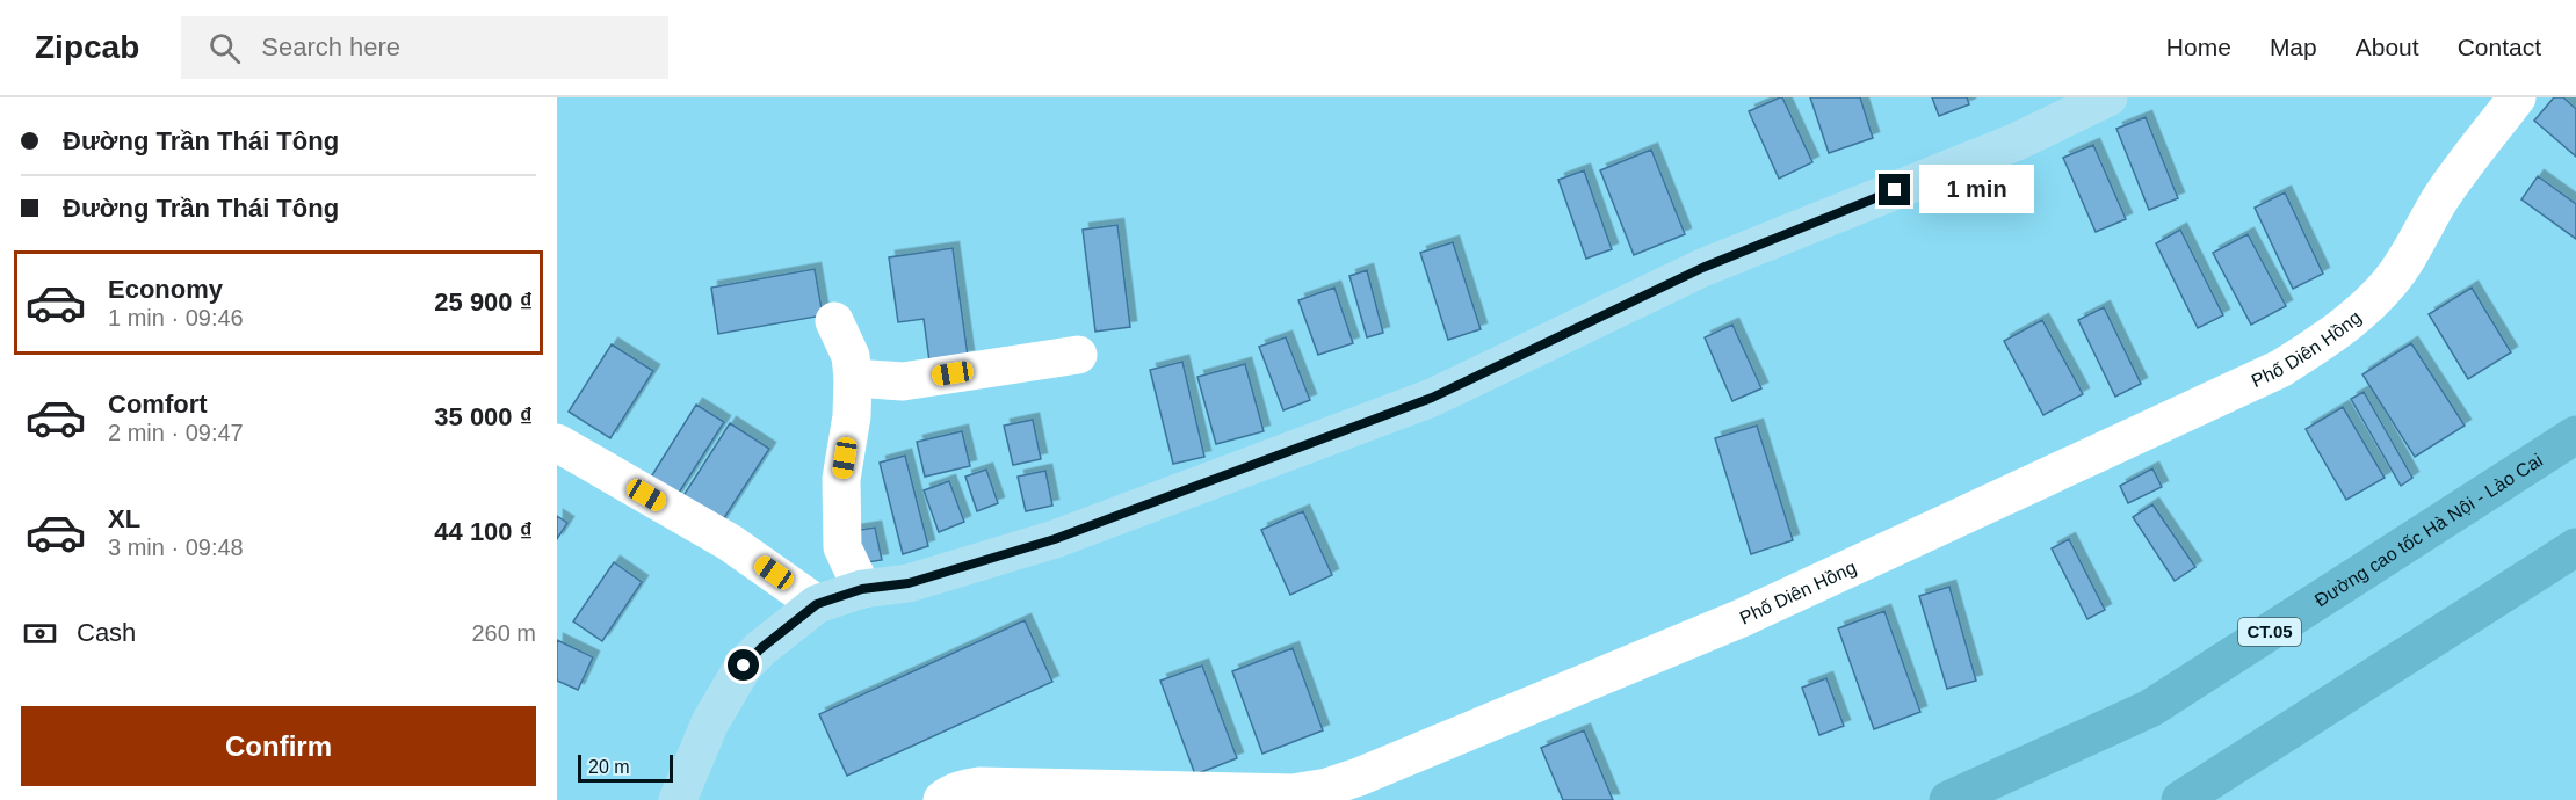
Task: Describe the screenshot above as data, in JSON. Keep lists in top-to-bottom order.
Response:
{
  "streets": {
    "highway": ["Đường cao tốc Hà Nội - Lào Cai", "CT.05"],
    "street": ["Phố Diên Hồng"]
  },
  "scale_bar": "20 m",
  "page": {
    "header": "Zipcab",
    "search": "Search here",
    "nav": [
      "Home",
      "Map",
      "About",
      "Contact"
    ],
    "banner": ["Đường Trần Thái Tông", "Đường Trần Thái Tông"],
    "bubble": "1 min",
    "list": [
      {
        "name": "Economy",
        "note": "1 min · 09:46",
        "value": "25 900 ₫"
      },
      {
        "name": "Comfort",
        "note": "2 min · 09:47",
        "value": "35 000 ₫"
      },
      {
        "name": "XL",
        "note": "3 min · 09:48",
        "value": "44 100 ₫"
      }
    ],
    "pay": ["Cash", "260 m"],
    "buttons": "Confirm",
    "scale": "20 m"
  }
}
